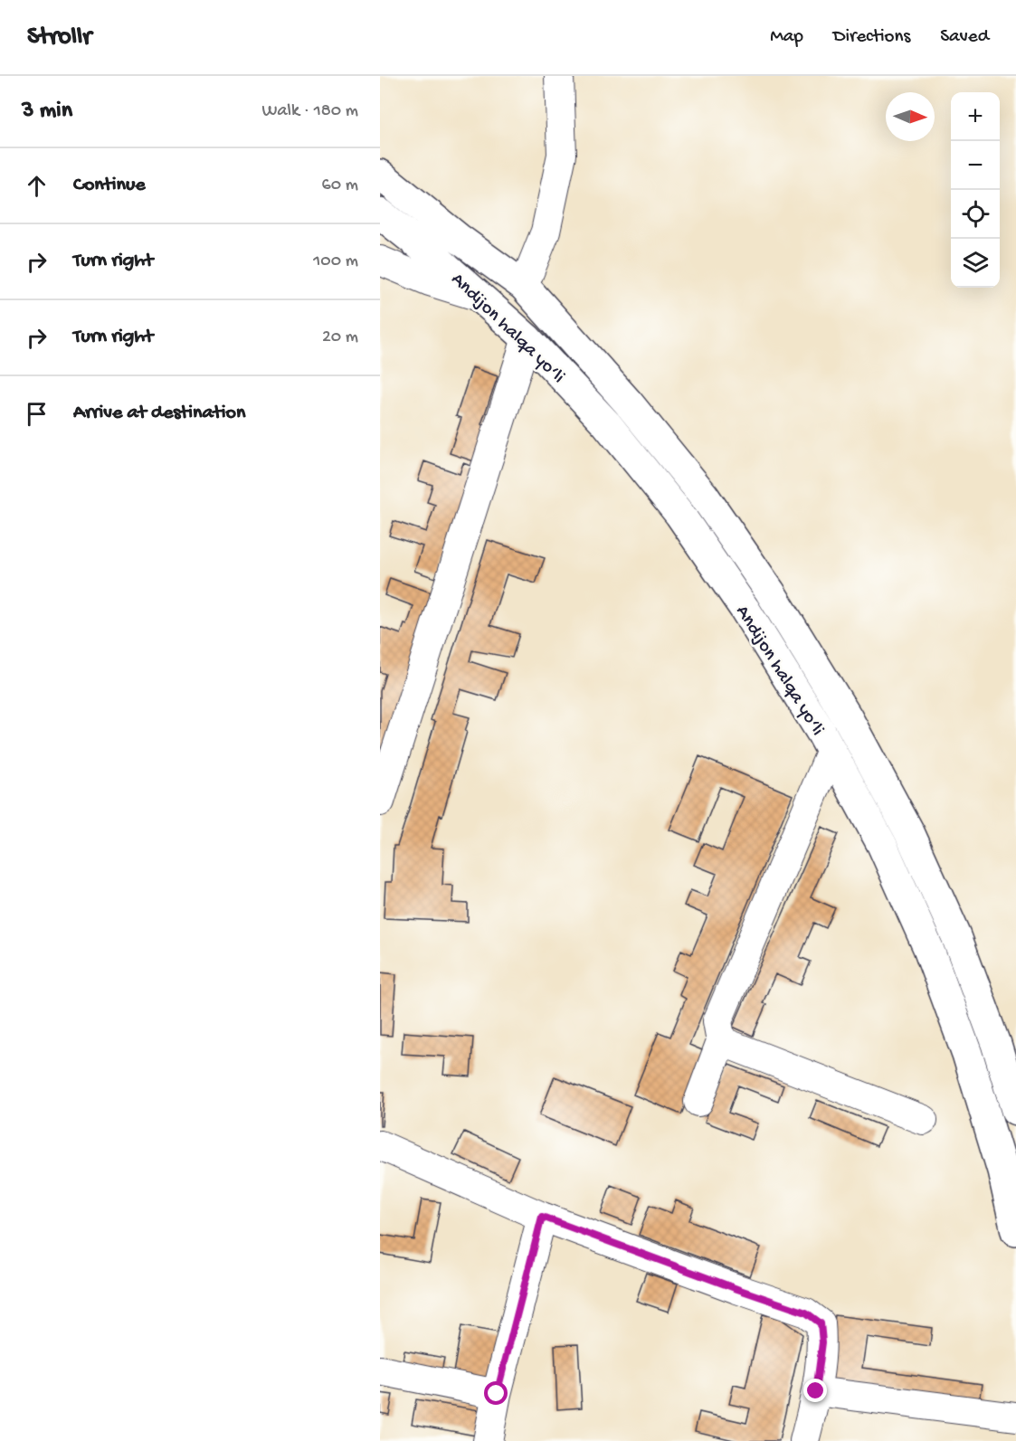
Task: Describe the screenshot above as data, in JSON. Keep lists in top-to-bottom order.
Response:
{
  "streets": {
    "highway": ["Andijon halqa yo‘li"]
  },
  "north": "right",
  "page": {
    "header": "Strollr",
    "nav": ["Map", "Directions", "Saved"],
    "heading": ["3 min", "Walk · 180 m"],
    "map_buttons": ["+", "−"],
    "list": [
      ["Continue", "60 m"],
      ["Turn right", "100 m"],
      ["Turn right", "20 m"],
      "Arrive at destination"
    ]
  }
}
